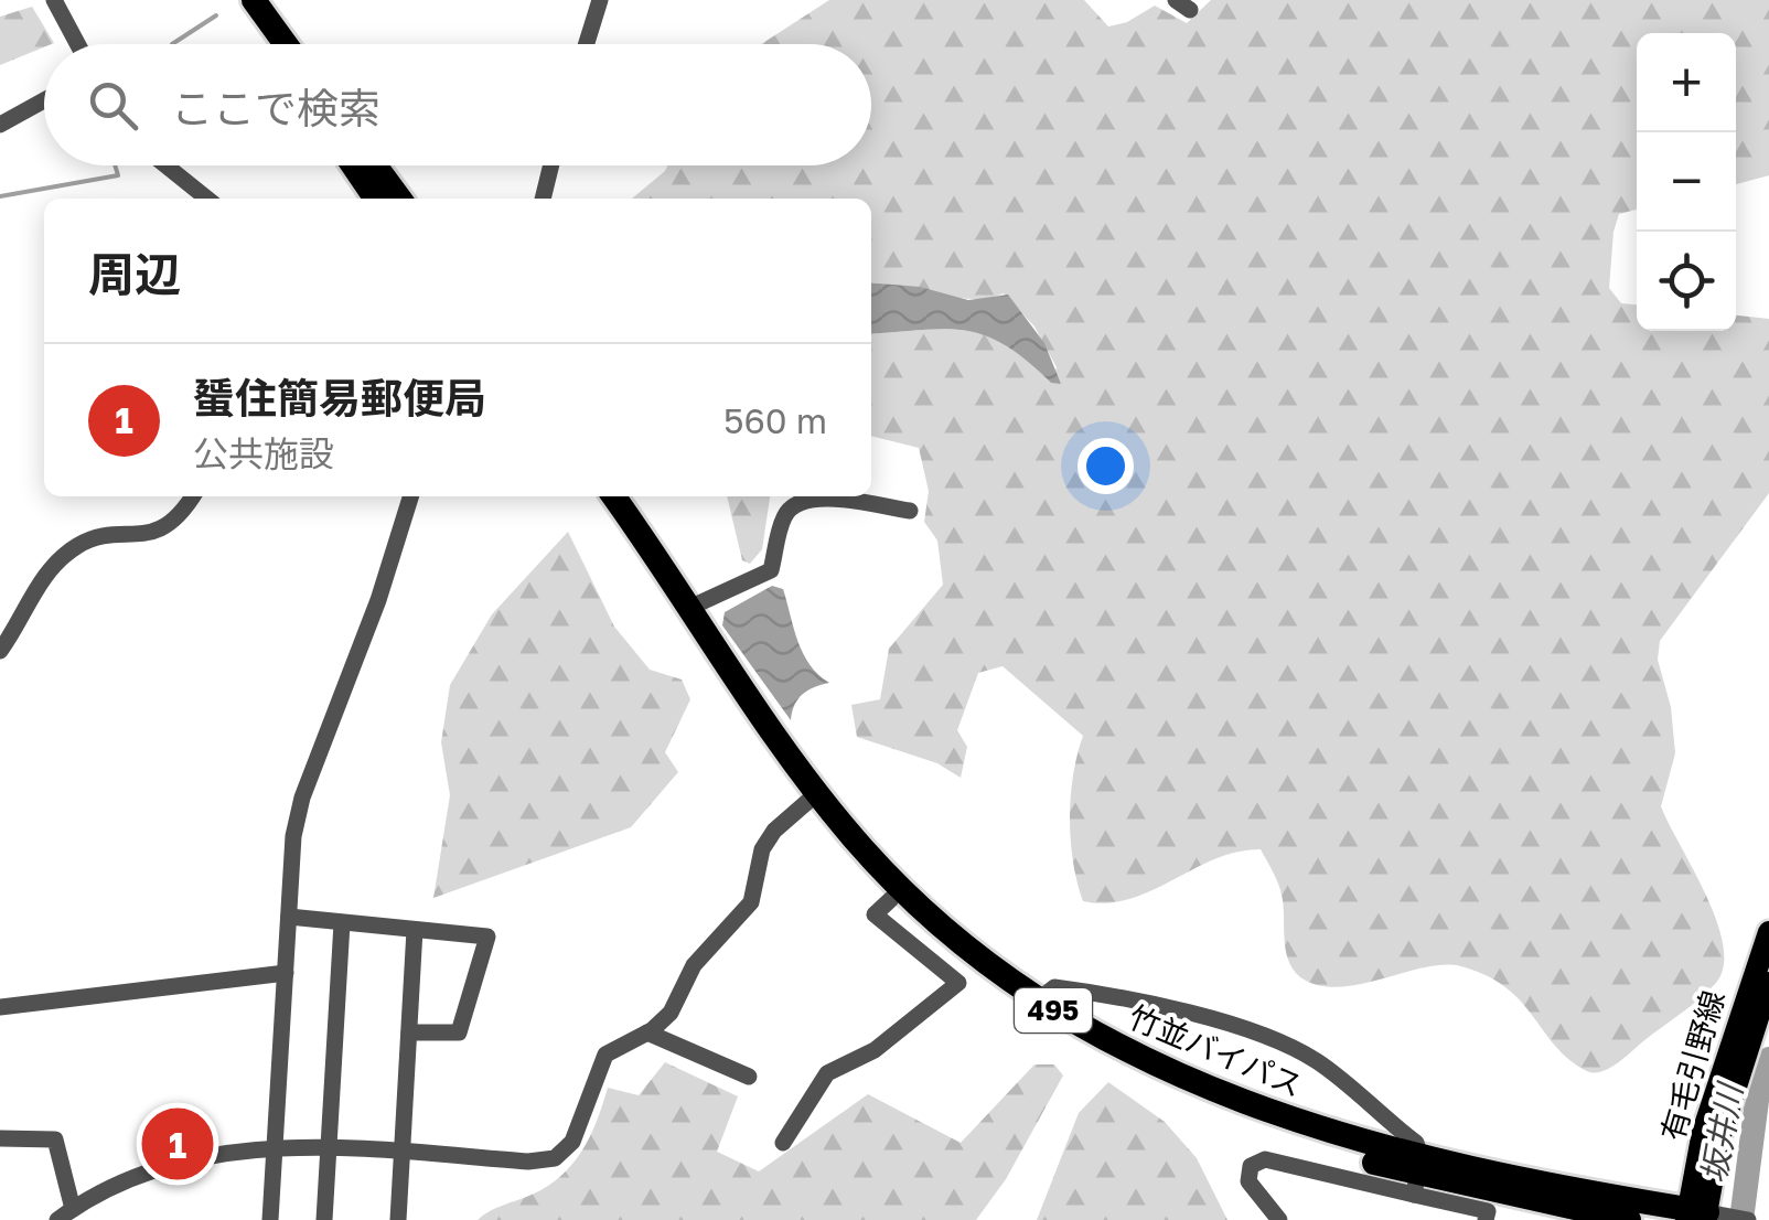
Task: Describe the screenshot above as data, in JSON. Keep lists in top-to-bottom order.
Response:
{
  "streets": {
    "highway": ["495", "竹並バイパス"],
    "main road": ["有毛引野線"]
  },
  "crossings": [
    ["竹並バイパス", "有毛引野線"]
  ],
  "water": ["坂井川"],
  "page": {
    "map_buttons": ["+", "−"],
    "search": "ここで検索",
    "heading": "周辺",
    "list": [
      {
        "mark": "1",
        "name": "蜑住簡易郵便局",
        "note": "公共施設",
        "value": "560 m"
      }
    ],
    "pins": "1"
  }
}
